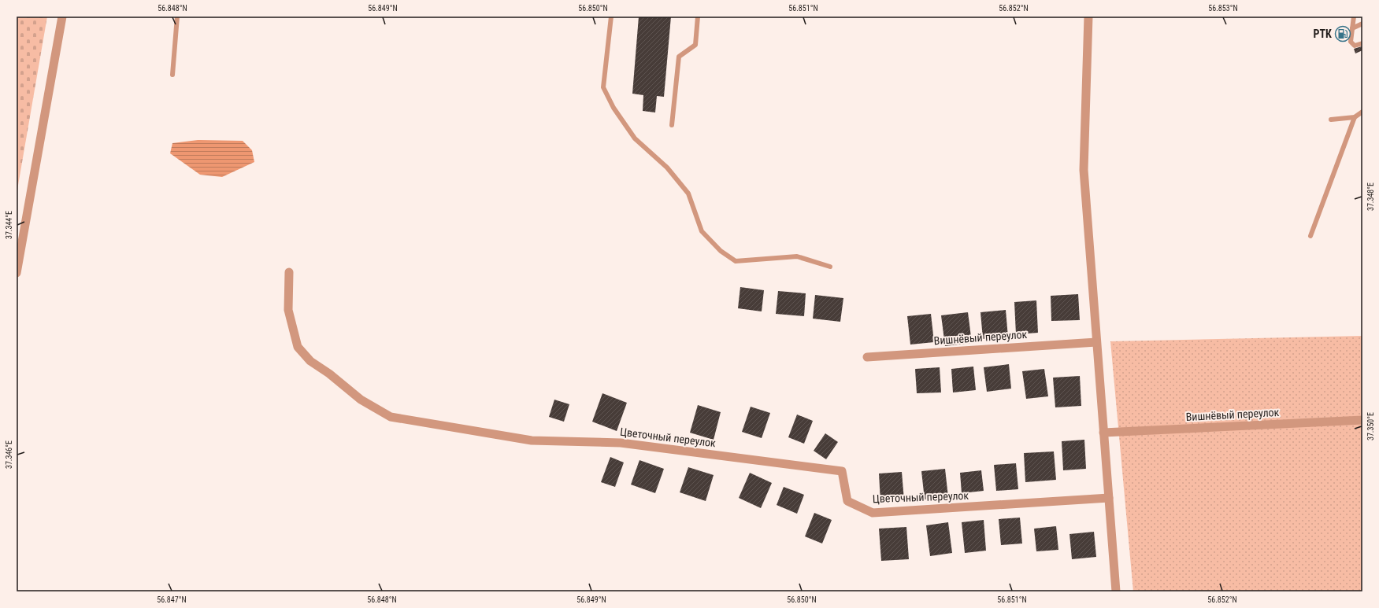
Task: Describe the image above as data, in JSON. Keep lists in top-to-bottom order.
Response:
{
  "streets": {
    "street": ["Вишнёвый переулок", "Цветочный переулок"]
  },
  "places": {
    "fuel station": ["РТК"]
  },
  "coordinates": [
    "56.848°N",
    "56.849°N",
    "56.850°N",
    "56.851°N",
    "56.852°N",
    "56.853°N",
    "37.348°E",
    "37.344°E",
    "37.350°E",
    "37.346°E",
    "56.847°N"
  ]
}
